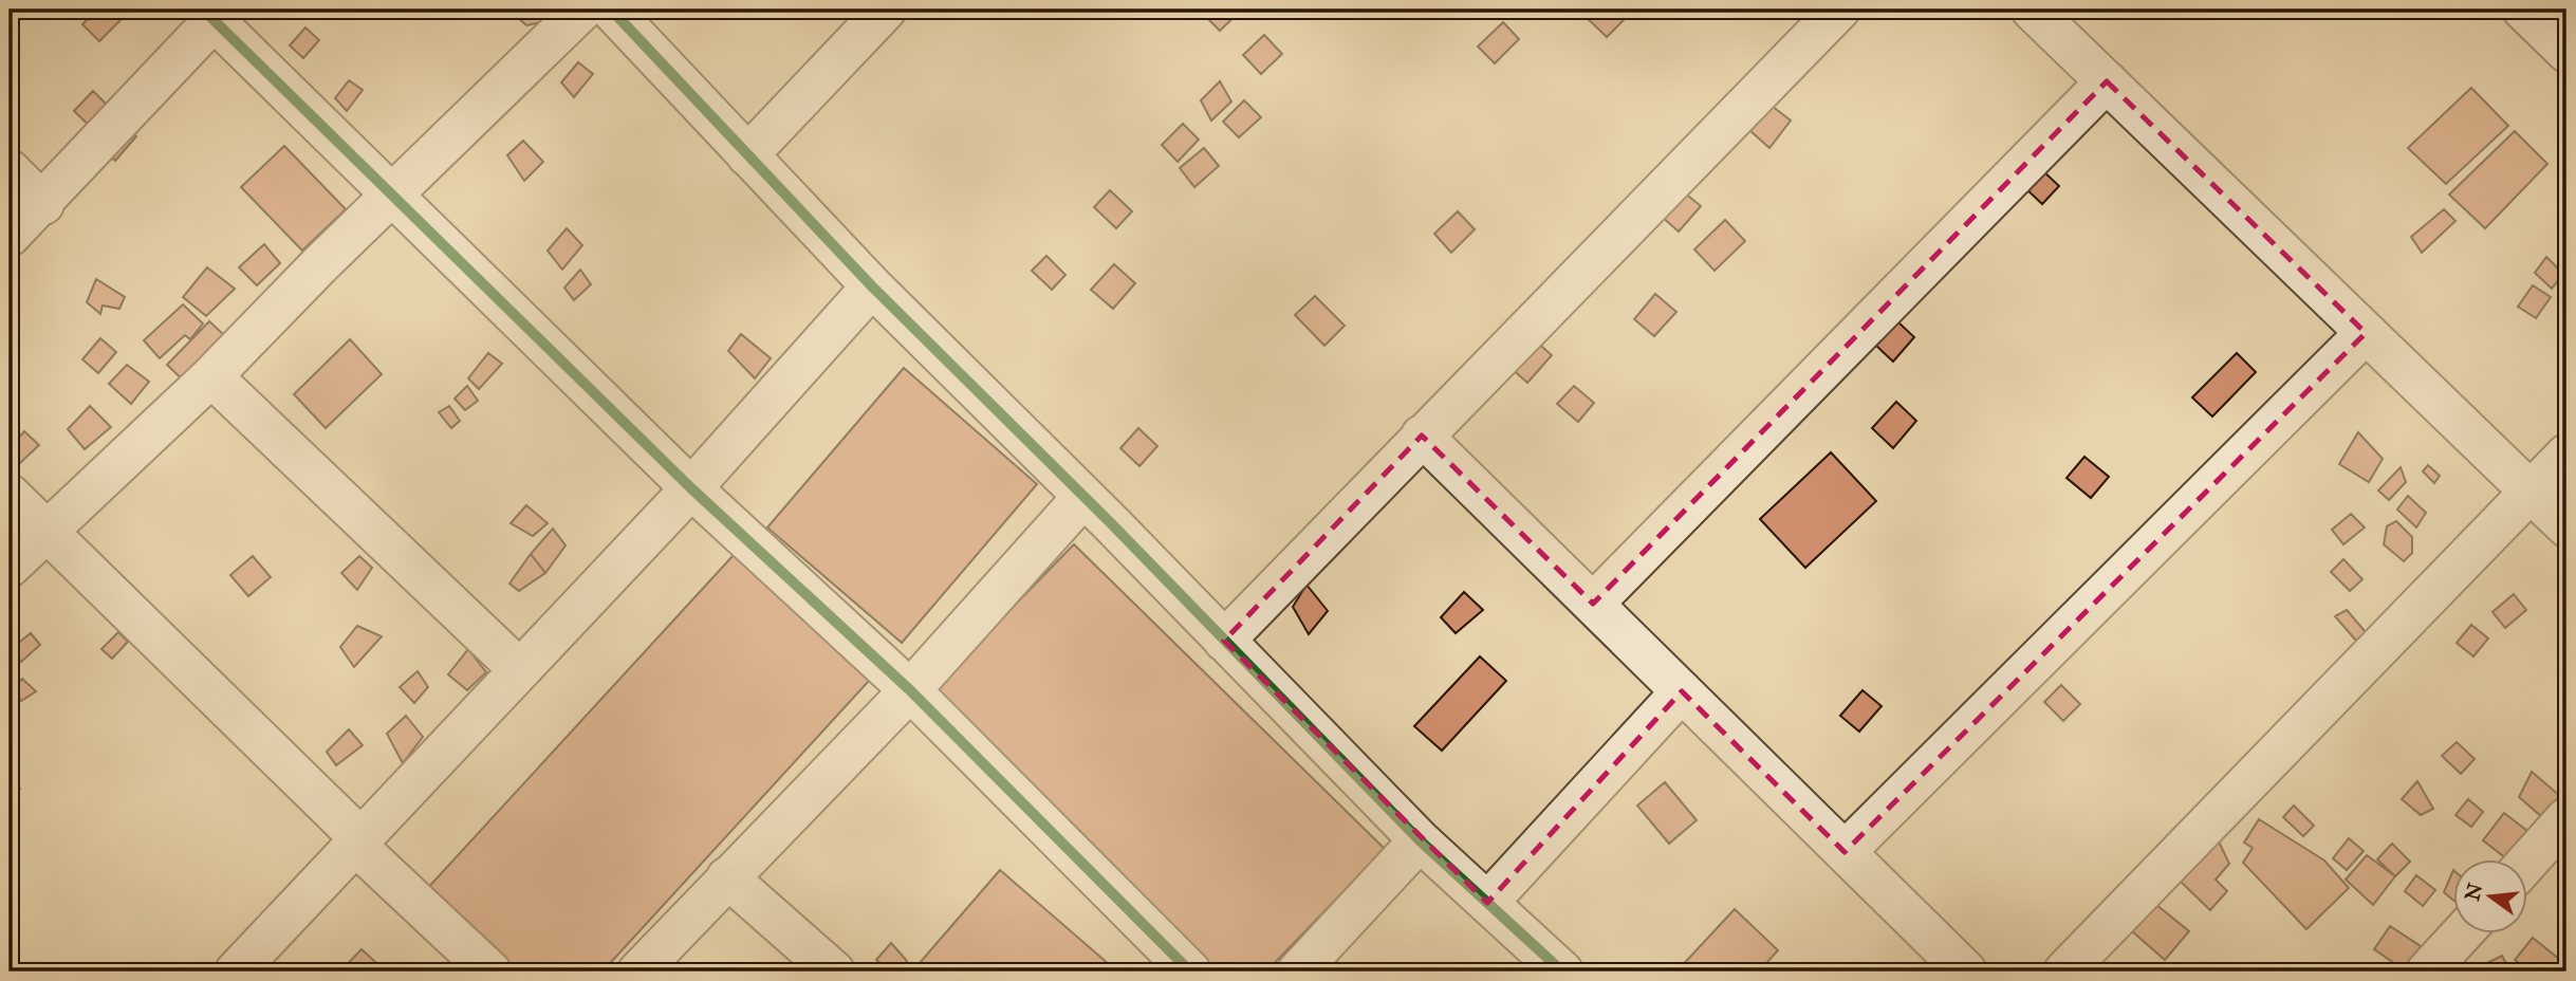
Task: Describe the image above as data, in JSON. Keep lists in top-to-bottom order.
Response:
{
  "north": "left"
}
